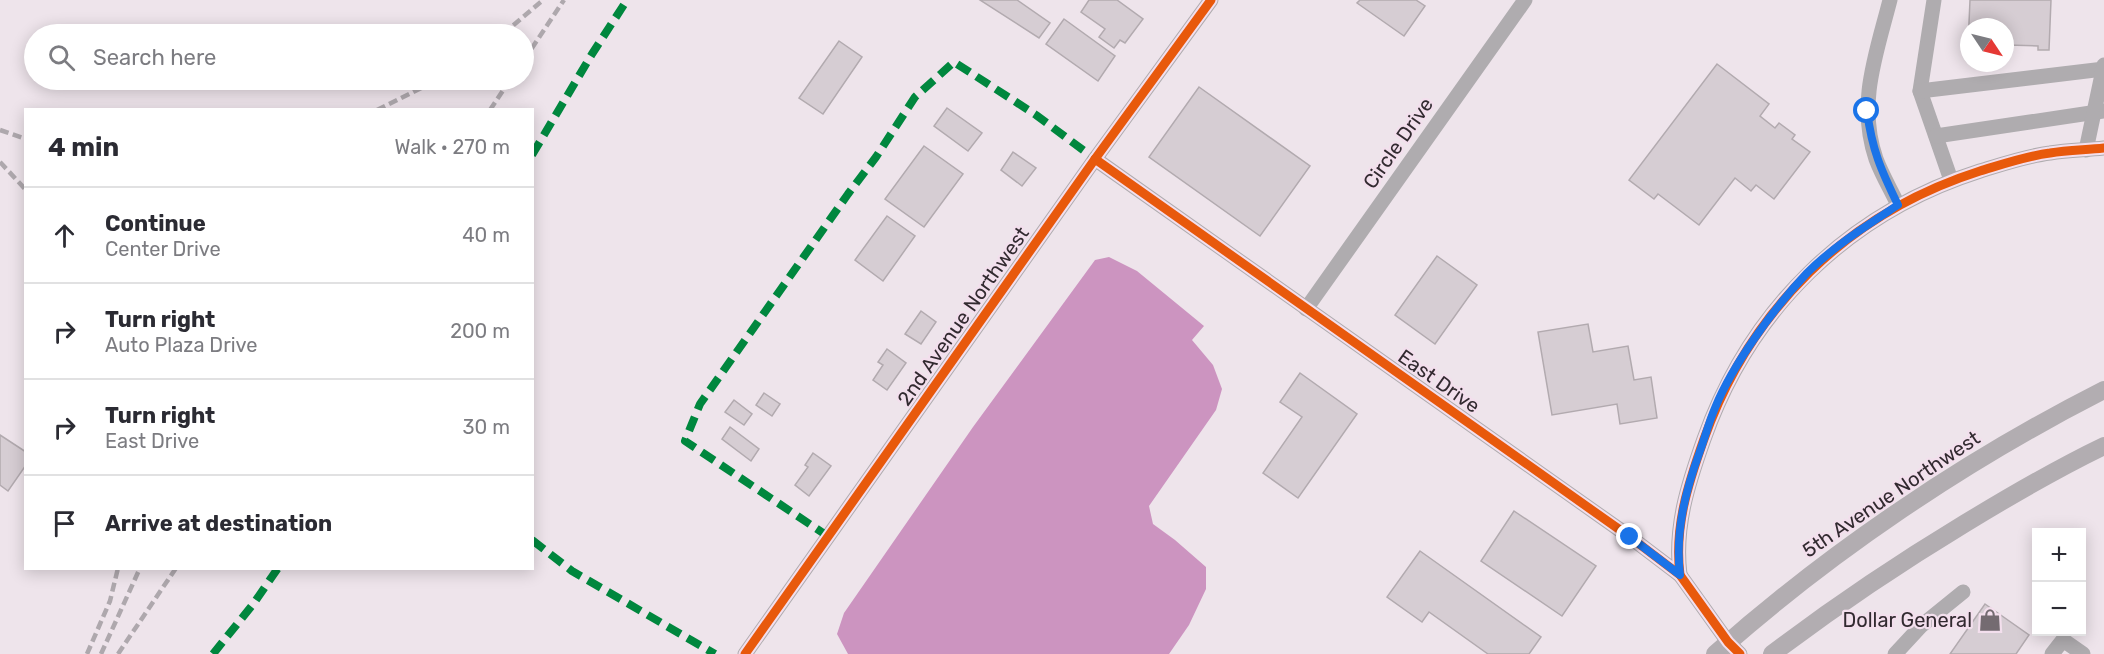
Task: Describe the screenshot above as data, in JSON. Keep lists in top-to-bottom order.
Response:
{
  "streets": {
    "main road": ["5th Avenue Northwest"],
    "street": ["Circle Drive", "2nd Avenue Northwest", "East Drive"]
  },
  "crossings": [
    ["Circle Drive", "East Drive"],
    ["2nd Avenue Northwest", "East Drive"],
    ["East Drive", "5th Avenue Northwest"]
  ],
  "places": {
    "shop": ["Dollar General"]
  },
  "north": "bottom right",
  "page": {
    "search": "Search here",
    "heading": ["4 min", "Walk · 270 m"],
    "list": [
      ["Continue", "Center Drive", "40 m"],
      ["Turn right", "Auto Plaza Drive", "200 m"],
      ["Turn right", "East Drive", "30 m"],
      "Arrive at destination"
    ],
    "map_buttons": ["+", "−"]
  }
}
